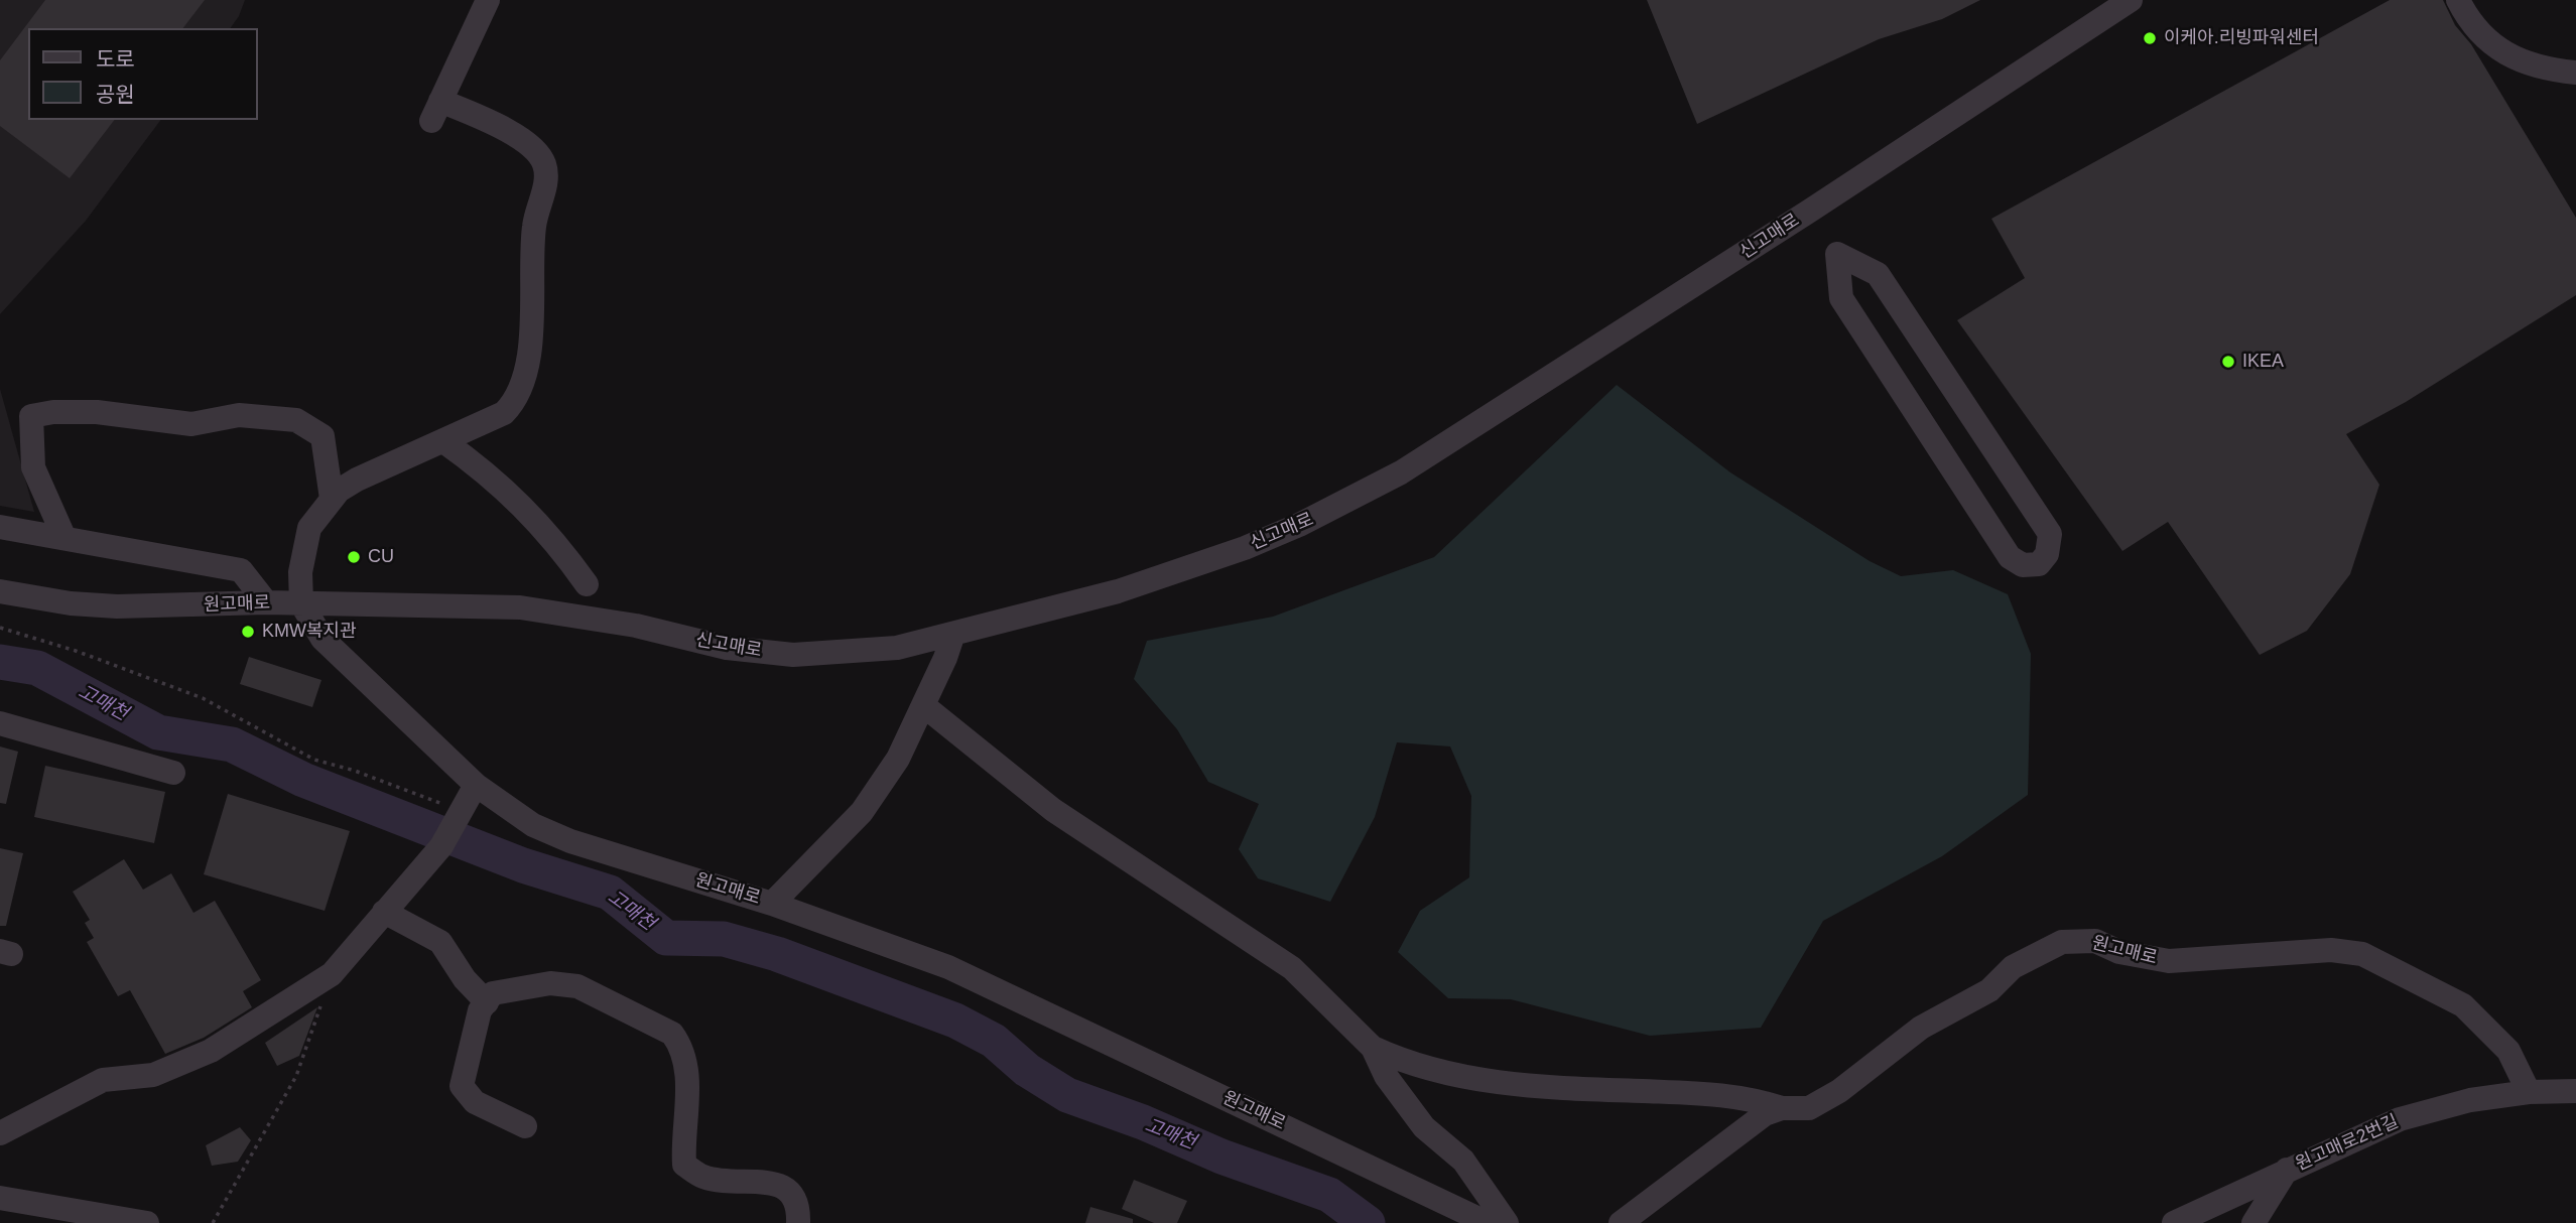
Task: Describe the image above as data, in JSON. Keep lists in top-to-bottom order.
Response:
{
  "streets": {
    "street": ["신고매로", "원고매로", "원고매로2번길"]
  },
  "crossings": [
    ["신고매로", "원고매로"],
    ["원고매로", "원고매로2번길"]
  ],
  "water": ["고매천"],
  "places": [
    "이케아.리빙파워센터",
    "IKEA",
    "CU",
    "KMW복지관"
  ],
  "legend": ["도로", "공원"]
}
